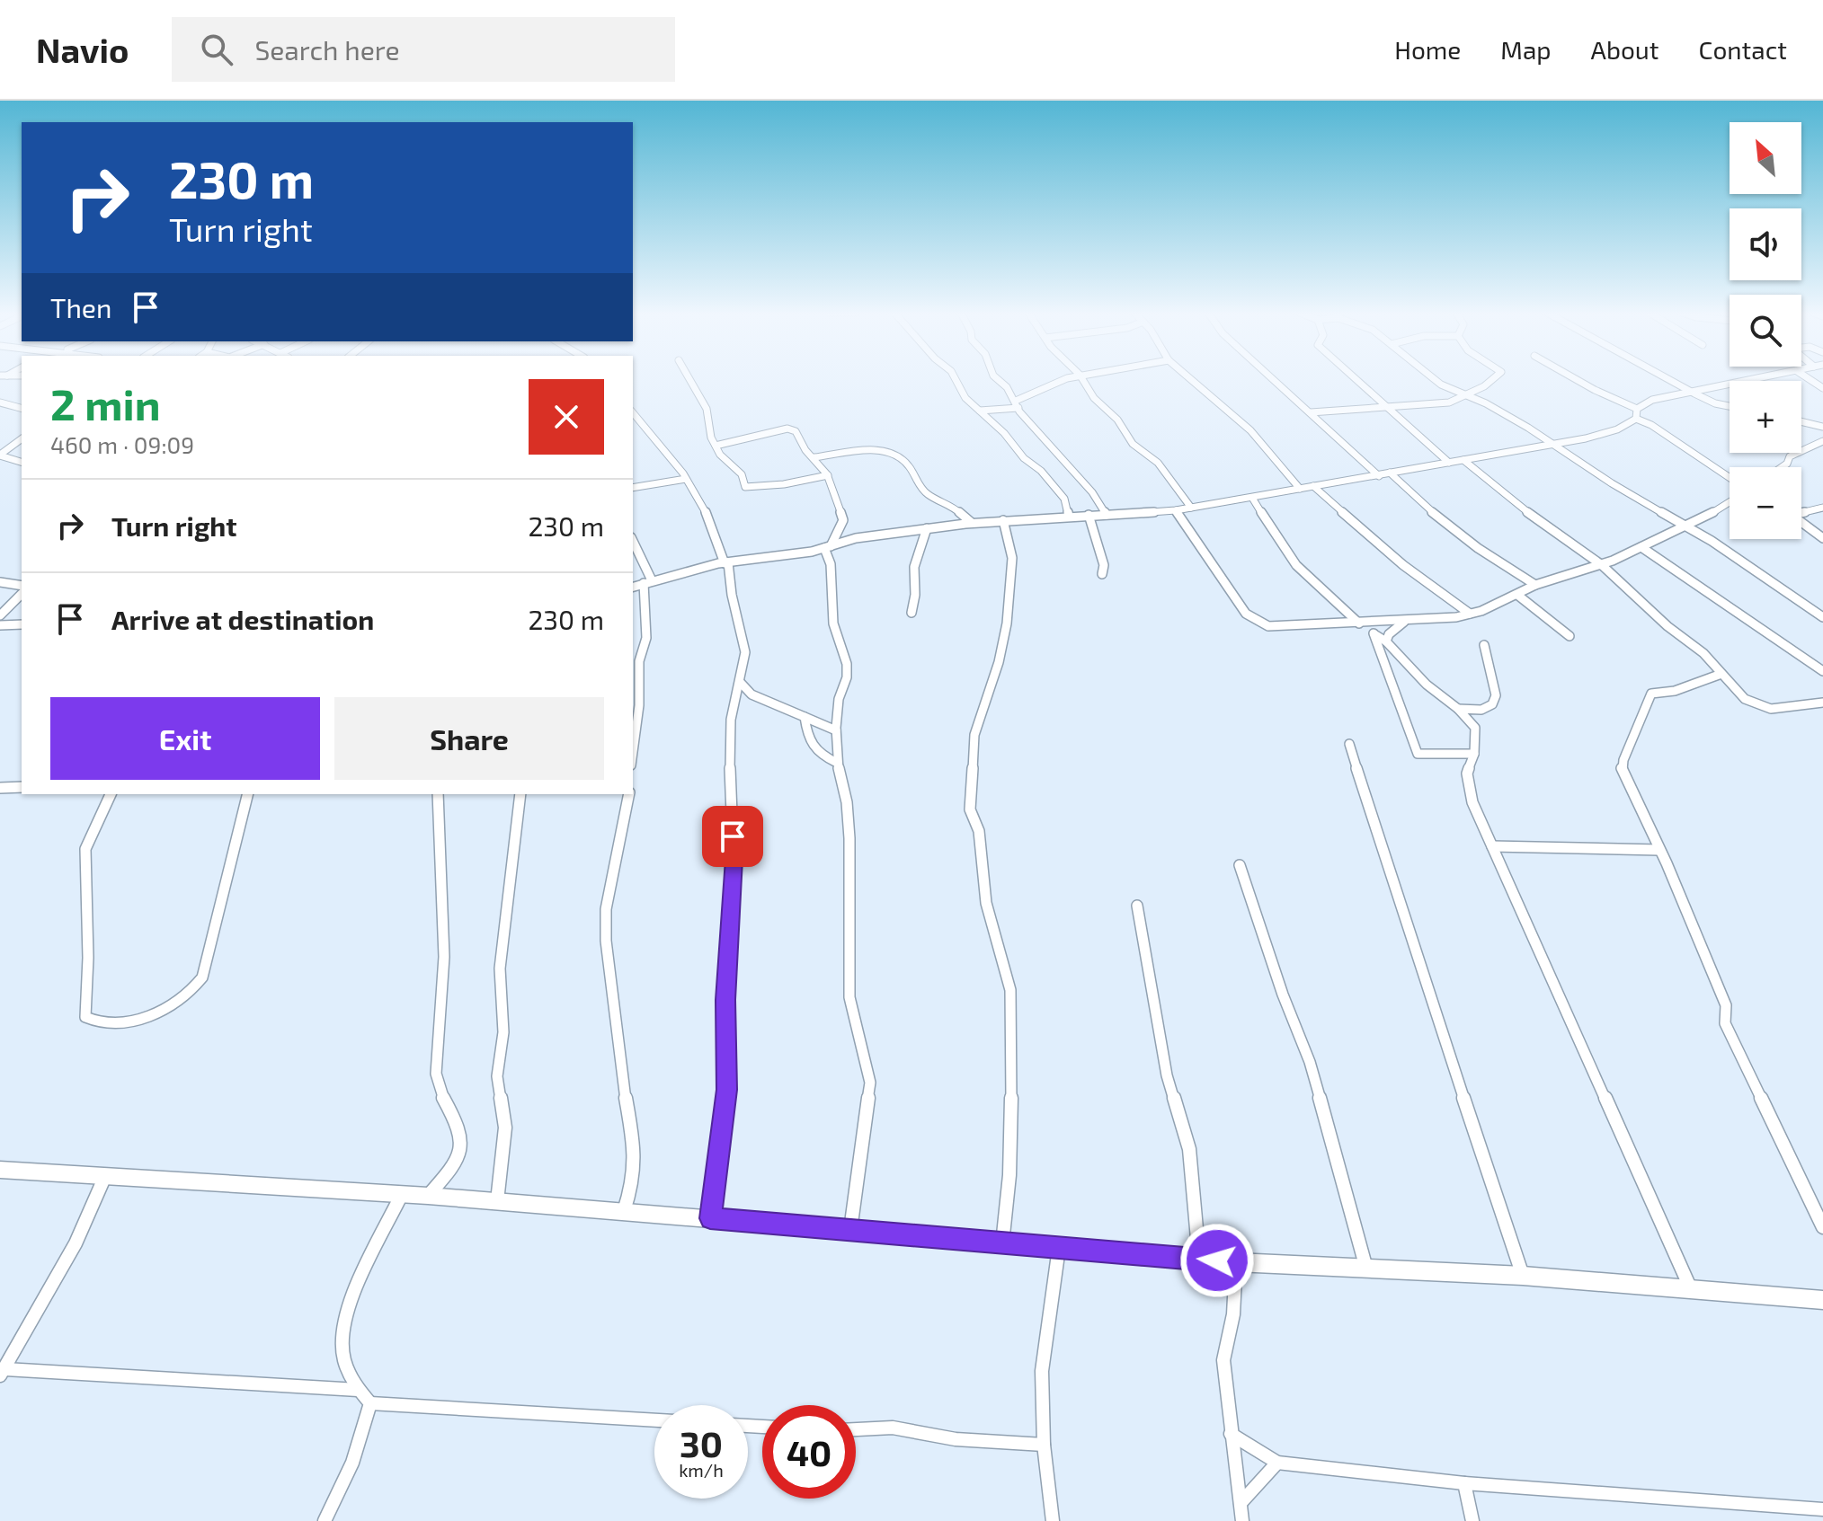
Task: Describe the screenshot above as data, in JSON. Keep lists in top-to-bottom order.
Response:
{
  "north": "top left",
  "page": {
    "header": "Navio",
    "search": "Search here",
    "nav": [
      "Home",
      "Map",
      "About",
      "Contact"
    ],
    "map_buttons": ["+", "−"],
    "turn": ["230 m", "Turn right"],
    "then": "Then",
    "heading": ["2 min", "460 m · 09:09"],
    "list": [
      {
        "name": "Turn right",
        "value": "230 m"
      },
      {
        "name": "Arrive at destination",
        "value": "230 m"
      }
    ],
    "buttons": ["Exit", "Share"],
    "speed": "30 km/h",
    "limit": "40"
  }
}
